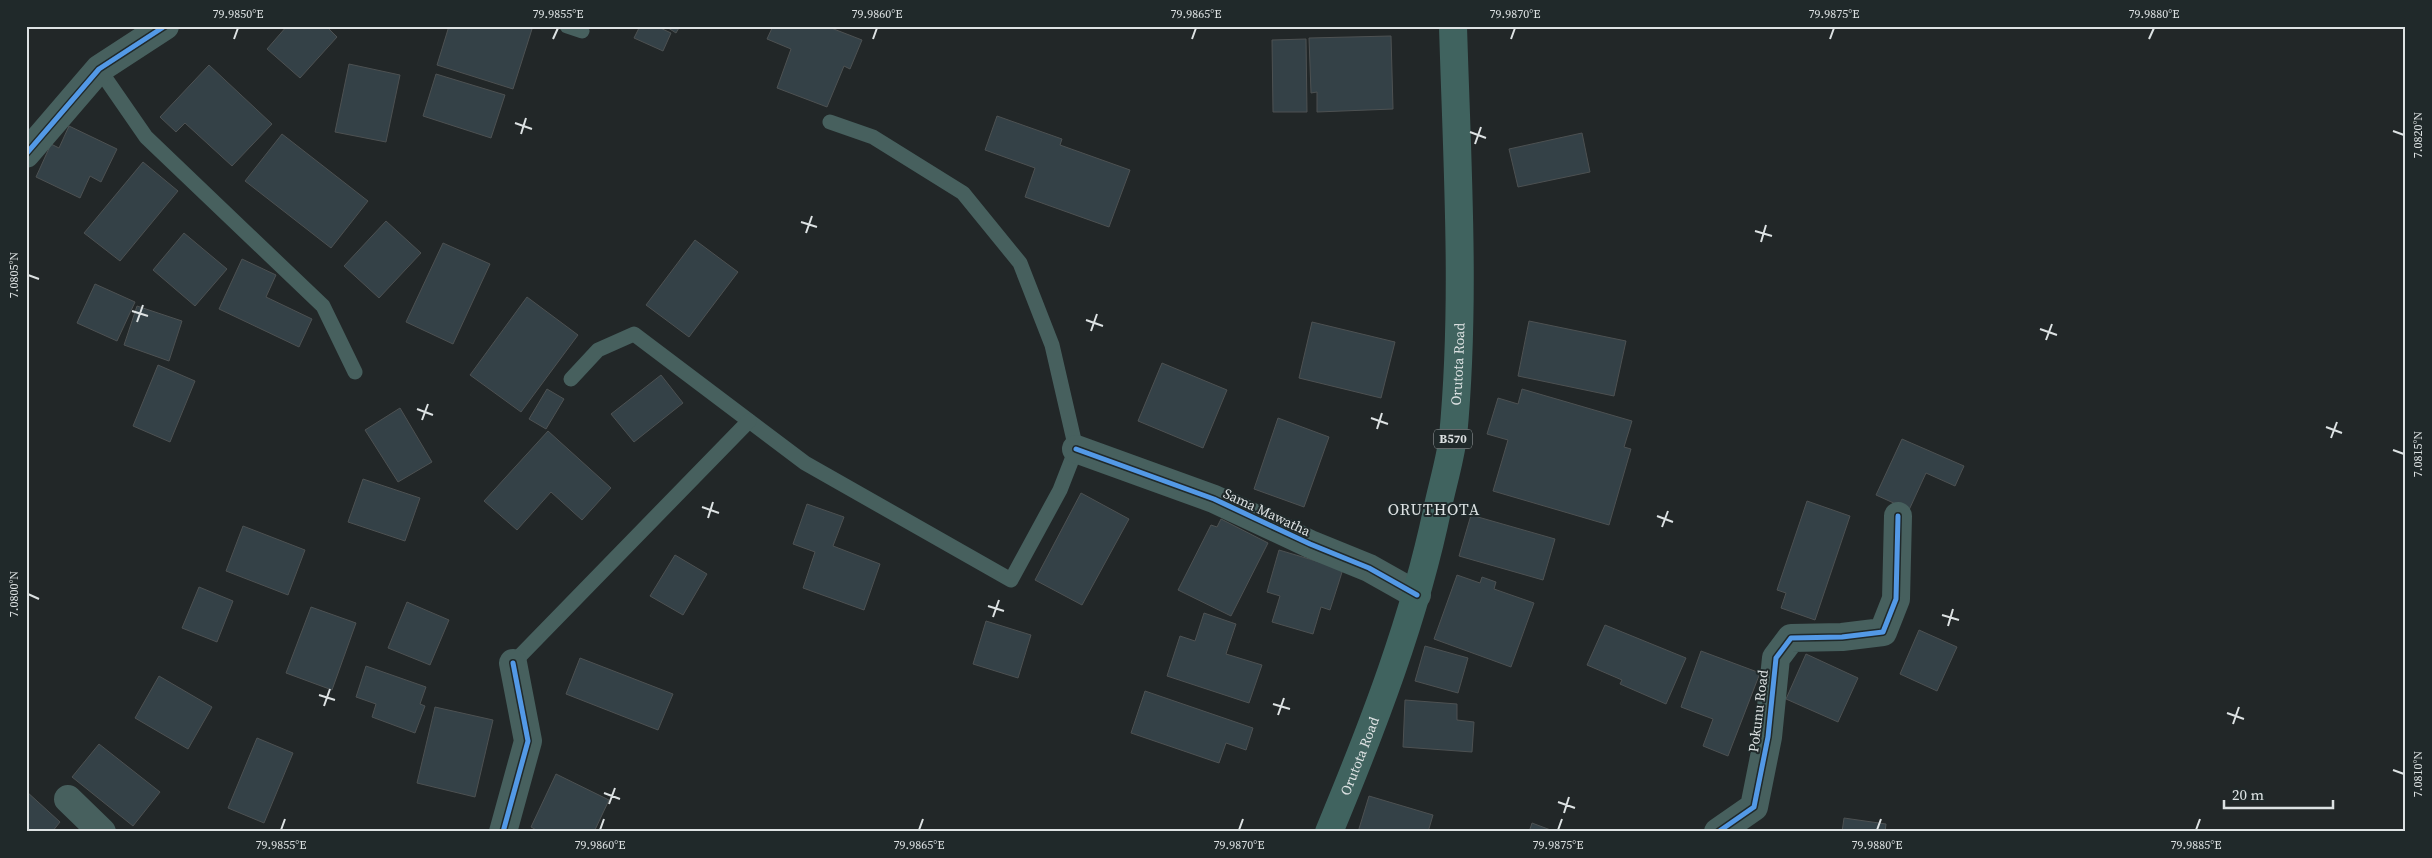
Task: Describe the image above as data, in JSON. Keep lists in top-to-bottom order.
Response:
{
  "streets": {
    "main road": ["Orutota Road", "B570"],
    "street": ["Sama Mawatha", "Pokunu Road"]
  },
  "crossings": [
    ["Orutota Road", "Sama Mawatha"]
  ],
  "districts": ["ORUTHOTA"],
  "scale_bar": "20 m",
  "coordinates": [
    "79.9850°E",
    "79.9855°E",
    "79.9860°E",
    "79.9865°E",
    "79.9870°E",
    "79.9875°E",
    "79.9880°E",
    "7.0820°N",
    "7.0805°N",
    "7.0815°N",
    "7.0800°N",
    "7.0810°N",
    "79.9885°E"
  ]
}
